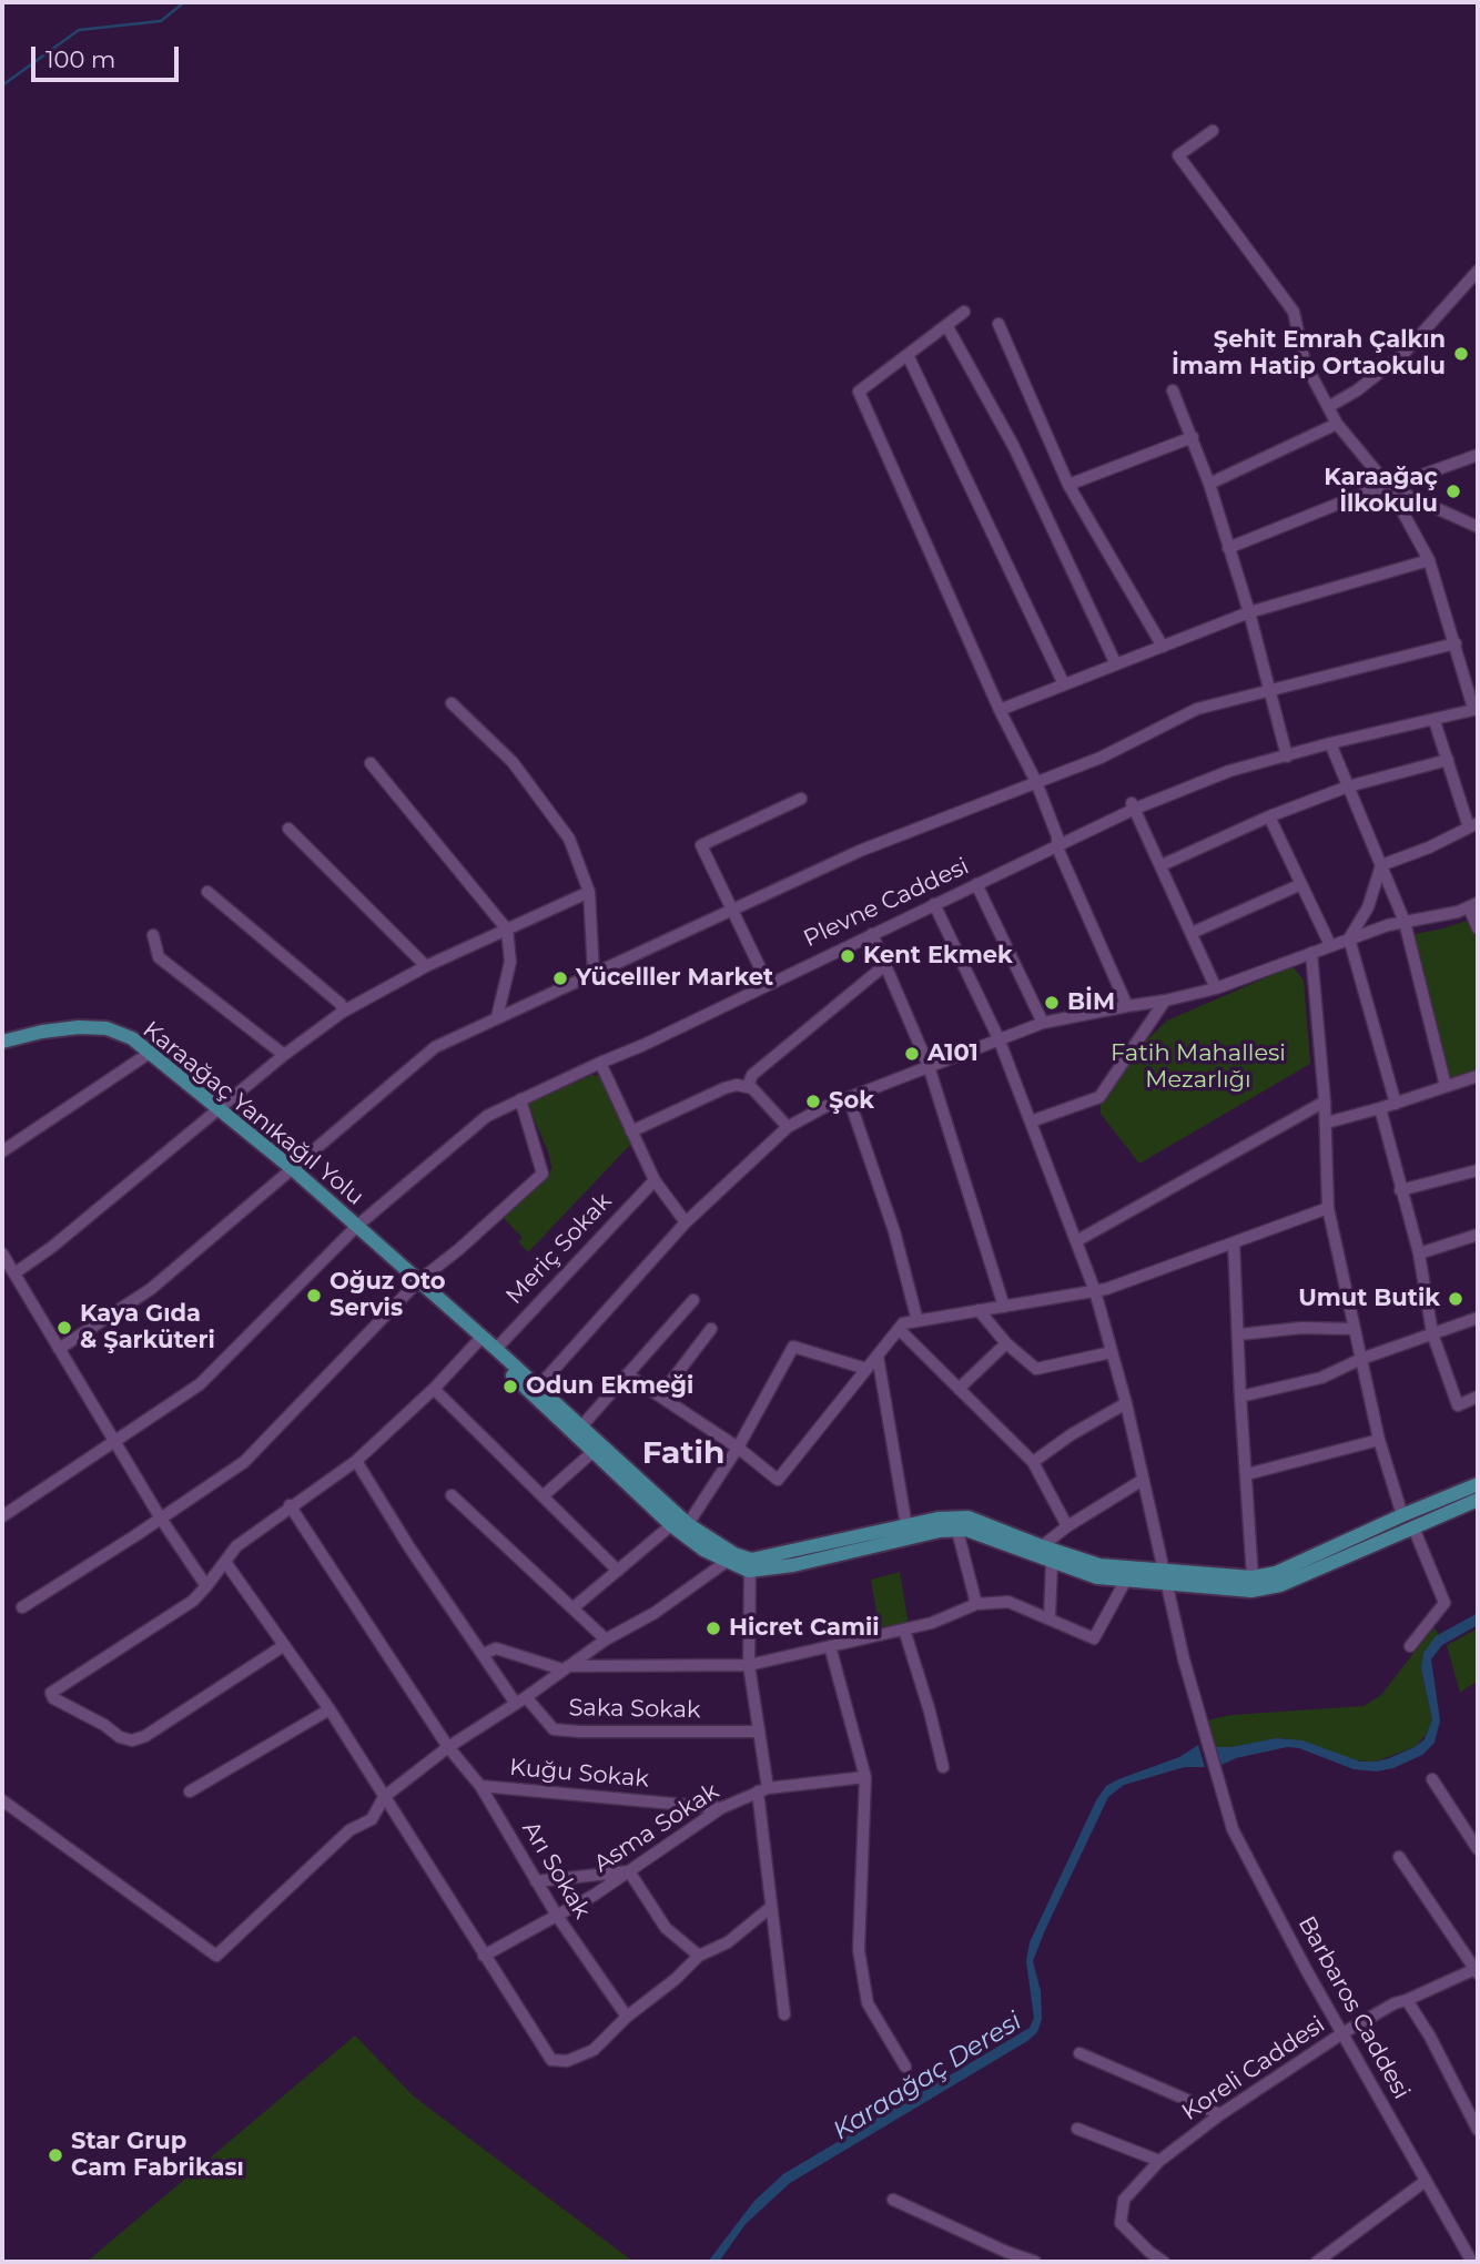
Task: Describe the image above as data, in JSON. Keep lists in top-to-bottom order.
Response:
{
  "streets": {
    "main road": ["Karaağaç Yanıkağıl Yolu"],
    "street": [
      "Plevne Caddesi",
      "Meriç Sokak",
      "Saka Sokak",
      "Kuğu Sokak",
      "Asma Sokak",
      "Arı Sokak",
      "Barbaros Caddesi",
      "Koreli Caddesi"
    ]
  },
  "crossings": [
    ["Plevne Caddesi", "Karaağaç Yanıkağıl Yolu"],
    ["Plevne Caddesi", "Barbaros Caddesi"],
    ["Kuğu Sokak", "Asma Sokak"],
    ["Kuğu Sokak", "Arı Sokak"],
    ["Asma Sokak", "Arı Sokak"],
    ["Barbaros Caddesi", "Koreli Caddesi"]
  ],
  "districts": ["Fatih"],
  "water": ["Karaağaç Deresi"],
  "parks": ["Fatih Mahallesi Mezarlığı"],
  "places": [
    "Şehit Emrah Çalkın İmam Hatip Ortaokulu",
    "Karaağaç İlkokulu",
    "Kent Ekmek",
    "Yücelller Market",
    "BİM",
    "A101",
    "Şok",
    "Oğuz Oto Servis",
    "Umut Butik",
    "Kaya Gıda & Şarküteri",
    "Odun Ekmeği",
    "Hicret Camii",
    "Star Grup Cam Fabrikası"
  ],
  "scale_bar": "100 m"
}
